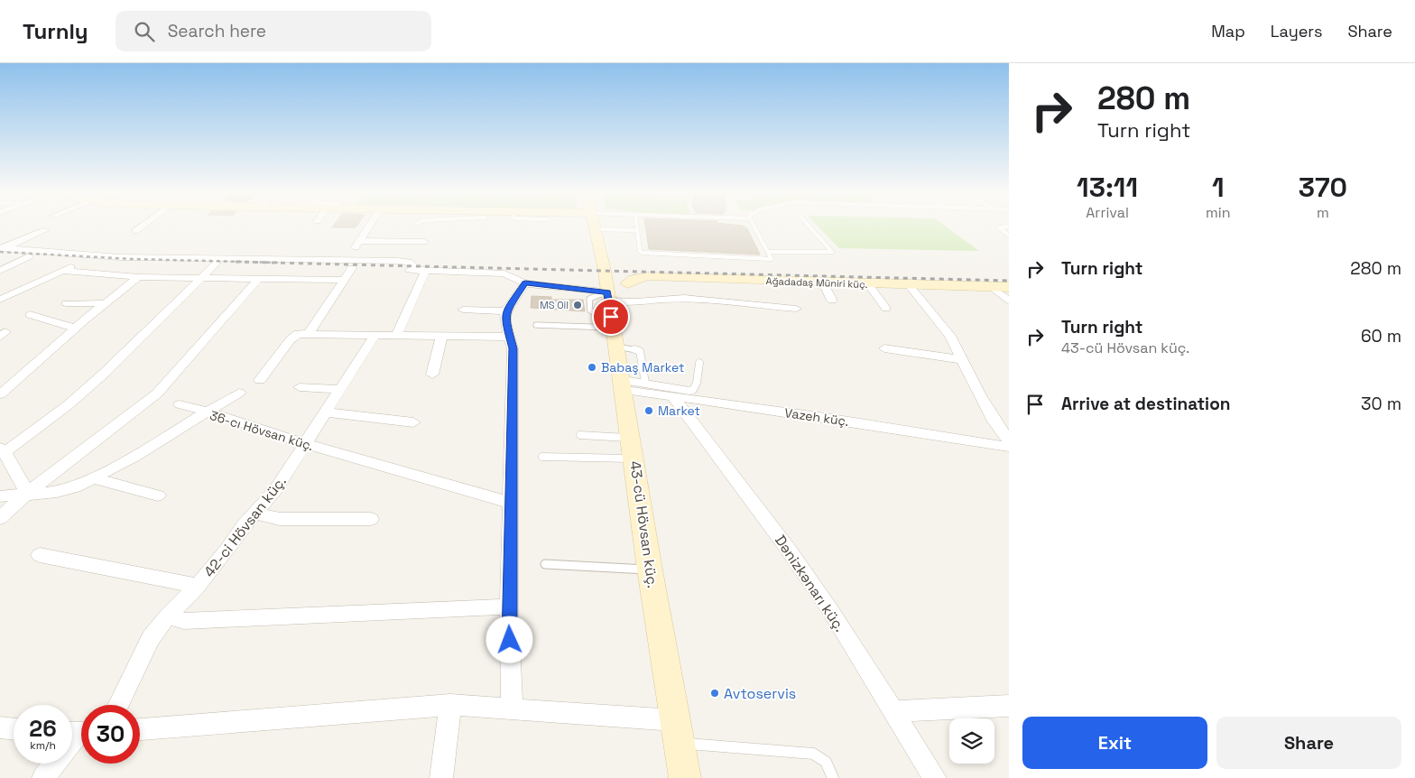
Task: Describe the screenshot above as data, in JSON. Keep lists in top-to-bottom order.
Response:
{
  "streets": {
    "street": [
      "Ağadadaş Müniri küç.",
      "Vazeh küç.",
      "36-cı Hövsan küç.",
      "43-cü Hövsan küç.",
      "42-ci Hövsan küç.",
      "Dənizkənarı küç."
    ]
  },
  "crossings": [
    ["Ağadadaş Müniri küç.", "43-cü Hövsan küç."],
    ["Vazeh küç.", "43-cü Hövsan küç."],
    ["Vazeh küç.", "Dənizkənarı küç."],
    ["36-cı Hövsan küç.", "42-ci Hövsan küç."]
  ],
  "places": [
    "MS Oil",
    "Babaş Market",
    "Market",
    "Avtoservis"
  ],
  "page": {
    "header": "Turnly",
    "search": "Search here",
    "nav": ["Map", "Layers", "Share"],
    "turn": ["280 m", "Turn right"],
    "eta": [
      "13:11",
      "Arrival",
      "1",
      "min",
      "370",
      "m"
    ],
    "list": [
      {
        "name": "Turn right",
        "value": "280 m"
      },
      {
        "name": "Turn right",
        "note": "43-cü Hövsan küç.",
        "value": "60 m"
      },
      {
        "name": "Arrive at destination",
        "value": "30 m"
      }
    ],
    "speed": "26 km/h",
    "limit": "30",
    "buttons": ["Exit", "Share"]
  }
}
